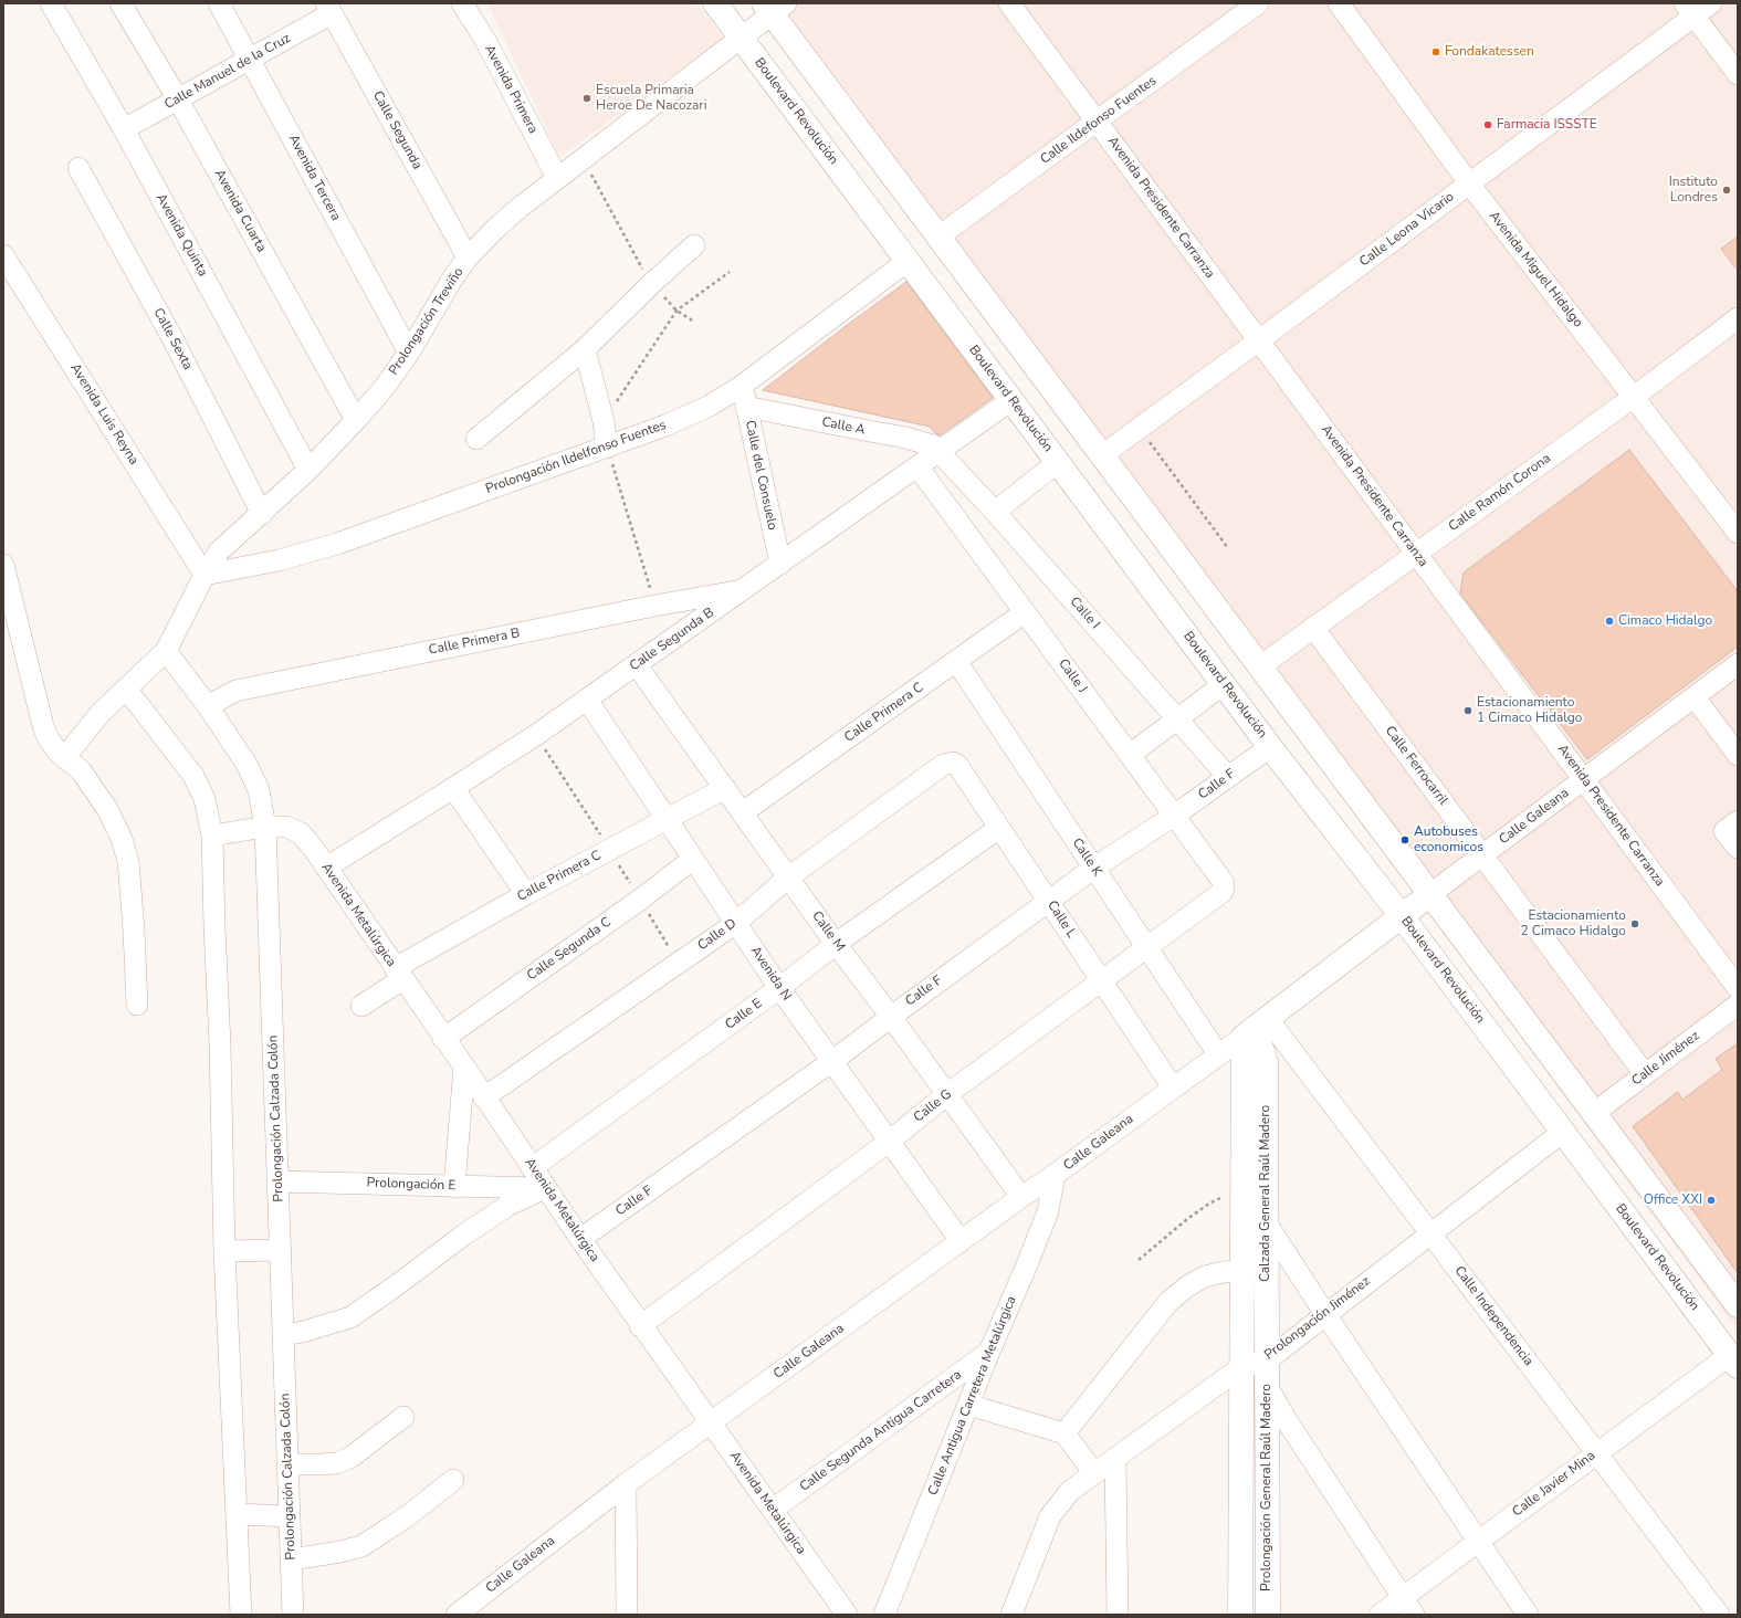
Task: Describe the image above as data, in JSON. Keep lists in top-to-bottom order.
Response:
{
  "streets": {
    "main road": [
      "Boulevard Revolución",
      "Calle Galeana",
      "Calzada General Raúl Madero",
      "Prolongación General Raúl Madero"
    ],
    "street": [
      "Calle Manuel de la Cruz",
      "Avenida Primera",
      "Calle Ildefonso Fuentes",
      "Calle Segunda",
      "Avenida Tercera",
      "Avenida Presidente Carranza",
      "Avenida Cuarta",
      "Calle Leona Vicario",
      "Avenida Quinta",
      "Avenida Miguel Hidalgo",
      "Prolongación Treviño",
      "Calle Sexta",
      "Avenida Luis Reyna",
      "Calle A",
      "Prolongación Ildelfonso Fuentes",
      "Calle del Consuelo",
      "Calle Ramón Corona",
      "Calle I",
      "Calle Segunda B",
      "Calle Primera B",
      "Calle J",
      "Calle Primera C",
      "Calle Ferrocarril",
      "Calle F",
      "Calle K",
      "Avenida Metalúrgica",
      "Calle L",
      "Calle M",
      "Calle D",
      "Calle Segunda C",
      "Avenida N",
      "Calle E",
      "Calle Jiménez",
      "Calle G",
      "Prolongación Calzada Colón",
      "Prolongación E",
      "Calle Independencia",
      "Prolongación Jiménez",
      "Calle Antigua Carretera Metalúrgica",
      "Calle Segunda Antigua Carretera",
      "Calle Javier Mina"
    ]
  },
  "crossings": [
    ["Calle Manuel de la Cruz", "Calle Segunda"],
    ["Calle Manuel de la Cruz", "Avenida Tercera"],
    ["Calle Manuel de la Cruz", "Avenida Cuarta"],
    ["Calle Manuel de la Cruz", "Avenida Quinta"],
    ["Avenida Primera", "Prolongación Treviño"],
    ["Boulevard Revolución", "Prolongación Treviño"],
    ["Boulevard Revolución", "Prolongación Ildelfonso Fuentes"],
    ["Boulevard Revolución", "Calle Segunda B"],
    ["Boulevard Revolución", "Calle F"],
    ["Boulevard Revolución", "Calle Galeana"],
    ["Boulevard Revolución", "Prolongación Jiménez"],
    ["Boulevard Revolución", "Calle Javier Mina"],
    ["Calle Ildefonso Fuentes", "Avenida Presidente Carranza"],
    ["Calle Segunda", "Prolongación Treviño"],
    ["Avenida Tercera", "Prolongación Treviño"],
    ["Avenida Presidente Carranza", "Calle Leona Vicario"],
    ["Avenida Presidente Carranza", "Calle Ramón Corona"],
    ["Avenida Presidente Carranza", "Calle Galeana"],
    ["Avenida Cuarta", "Prolongación Treviño"],
    ["Calle Leona Vicario", "Avenida Miguel Hidalgo"],
    ["Avenida Quinta", "Prolongación Treviño"],
    ["Avenida Miguel Hidalgo", "Calle Ramón Corona"],
    ["Prolongación Treviño", "Calle Sexta"],
    ["Prolongación Treviño", "Avenida Luis Reyna"],
    ["Prolongación Treviño", "Prolongación Ildelfonso Fuentes"],
    ["Prolongación Treviño", "Prolongación Calzada Colón"],
    ["Avenida Luis Reyna", "Prolongación Ildelfonso Fuentes"],
    ["Calle A", "Calle del Consuelo"],
    ["Calle A", "Calle I"],
    ["Calle A", "Calle Segunda B"],
    ["Prolongación Ildelfonso Fuentes", "Calle del Consuelo"],
    ["Calle del Consuelo", "Calle Segunda B"],
    ["Calle Ramón Corona", "Calle Ferrocarril"],
    ["Calle I", "Calle Segunda B"],
    ["Calle I", "Calle F"],
    ["Calle Segunda B", "Calle Primera B"],
    ["Calle Segunda B", "Calle J"],
    ["Calle Segunda B", "Avenida Metalúrgica"],
    ["Calle Segunda B", "Calle M"],
    ["Calle Segunda B", "Avenida N"],
    ["Calle Primera B", "Prolongación Calzada Colón"],
    ["Calle J", "Calle Primera C"],
    ["Calle J", "Calle F"],
    ["Calle J", "Calle G"],
    ["Calle Primera C", "Calle K"],
    ["Calle Primera C", "Avenida Metalúrgica"],
    ["Calle Primera C", "Calle M"],
    ["Calle Primera C", "Avenida N"],
    ["Calle Ferrocarril", "Calle Galeana"],
    ["Calle Ferrocarril", "Calle Jiménez"],
    ["Calle F", "Calle K"],
    ["Calle F", "Avenida Metalúrgica"],
    ["Calle F", "Calle L"],
    ["Calle F", "Calle M"],
    ["Calle F", "Avenida N"],
    ["Calle Galeana", "Calle K"],
    ["Calle Galeana", "Avenida Metalúrgica"],
    ["Calle Galeana", "Calle L"],
    ["Calle Galeana", "Calle M"],
    ["Calle Galeana", "Avenida N"],
    ["Calle Galeana", "Calzada General Raúl Madero"],
    ["Calle Galeana", "Calle Independencia"],
    ["Calle Galeana", "Calle Antigua Carretera Metalúrgica"],
    ["Calle K", "Calle G"],
    ["Avenida Metalúrgica", "Calle D"],
    ["Avenida Metalúrgica", "Calle Segunda C"],
    ["Avenida Metalúrgica", "Calle E"],
    ["Avenida Metalúrgica", "Calle G"],
    ["Avenida Metalúrgica", "Prolongación Calzada Colón"],
    ["Avenida Metalúrgica", "Prolongación E"],
    ["Avenida Metalúrgica", "Calle Segunda Antigua Carretera"],
    ["Calle L", "Calle D"],
    ["Calle L", "Calle E"],
    ["Calle L", "Calle G"],
    ["Calle M", "Calle D"],
    ["Calle M", "Calle E"],
    ["Calle M", "Calle G"],
    ["Calle D", "Avenida N"],
    ["Calle Segunda C", "Avenida N"],
    ["Avenida N", "Calle E"],
    ["Avenida N", "Calle G"],
    ["Prolongación Calzada Colón", "Prolongación E"],
    ["Calzada General Raúl Madero", "Calle Independencia"],
    ["Calzada General Raúl Madero", "Prolongación Jiménez"],
    ["Calzada General Raúl Madero", "Prolongación General Raúl Madero"],
    ["Calle Independencia", "Prolongación Jiménez"],
    ["Calle Independencia", "Calle Javier Mina"],
    ["Prolongación Jiménez", "Prolongación General Raúl Madero"],
    ["Calle Antigua Carretera Metalúrgica", "Calle Segunda Antigua Carretera"]
  ],
  "places": [
    "Fondakatessen",
    "Escuela Primaria Heroe De Nacozari",
    "Farmacia ISSSTE",
    "Instituto Londres",
    "Cimaco Hidalgo",
    "Estacionamiento 1 Cimaco Hidalgo",
    "Autobuses economicos",
    "Estacionamiento 2 Cimaco Hidalgo",
    "Office XXI"
  ]
}
